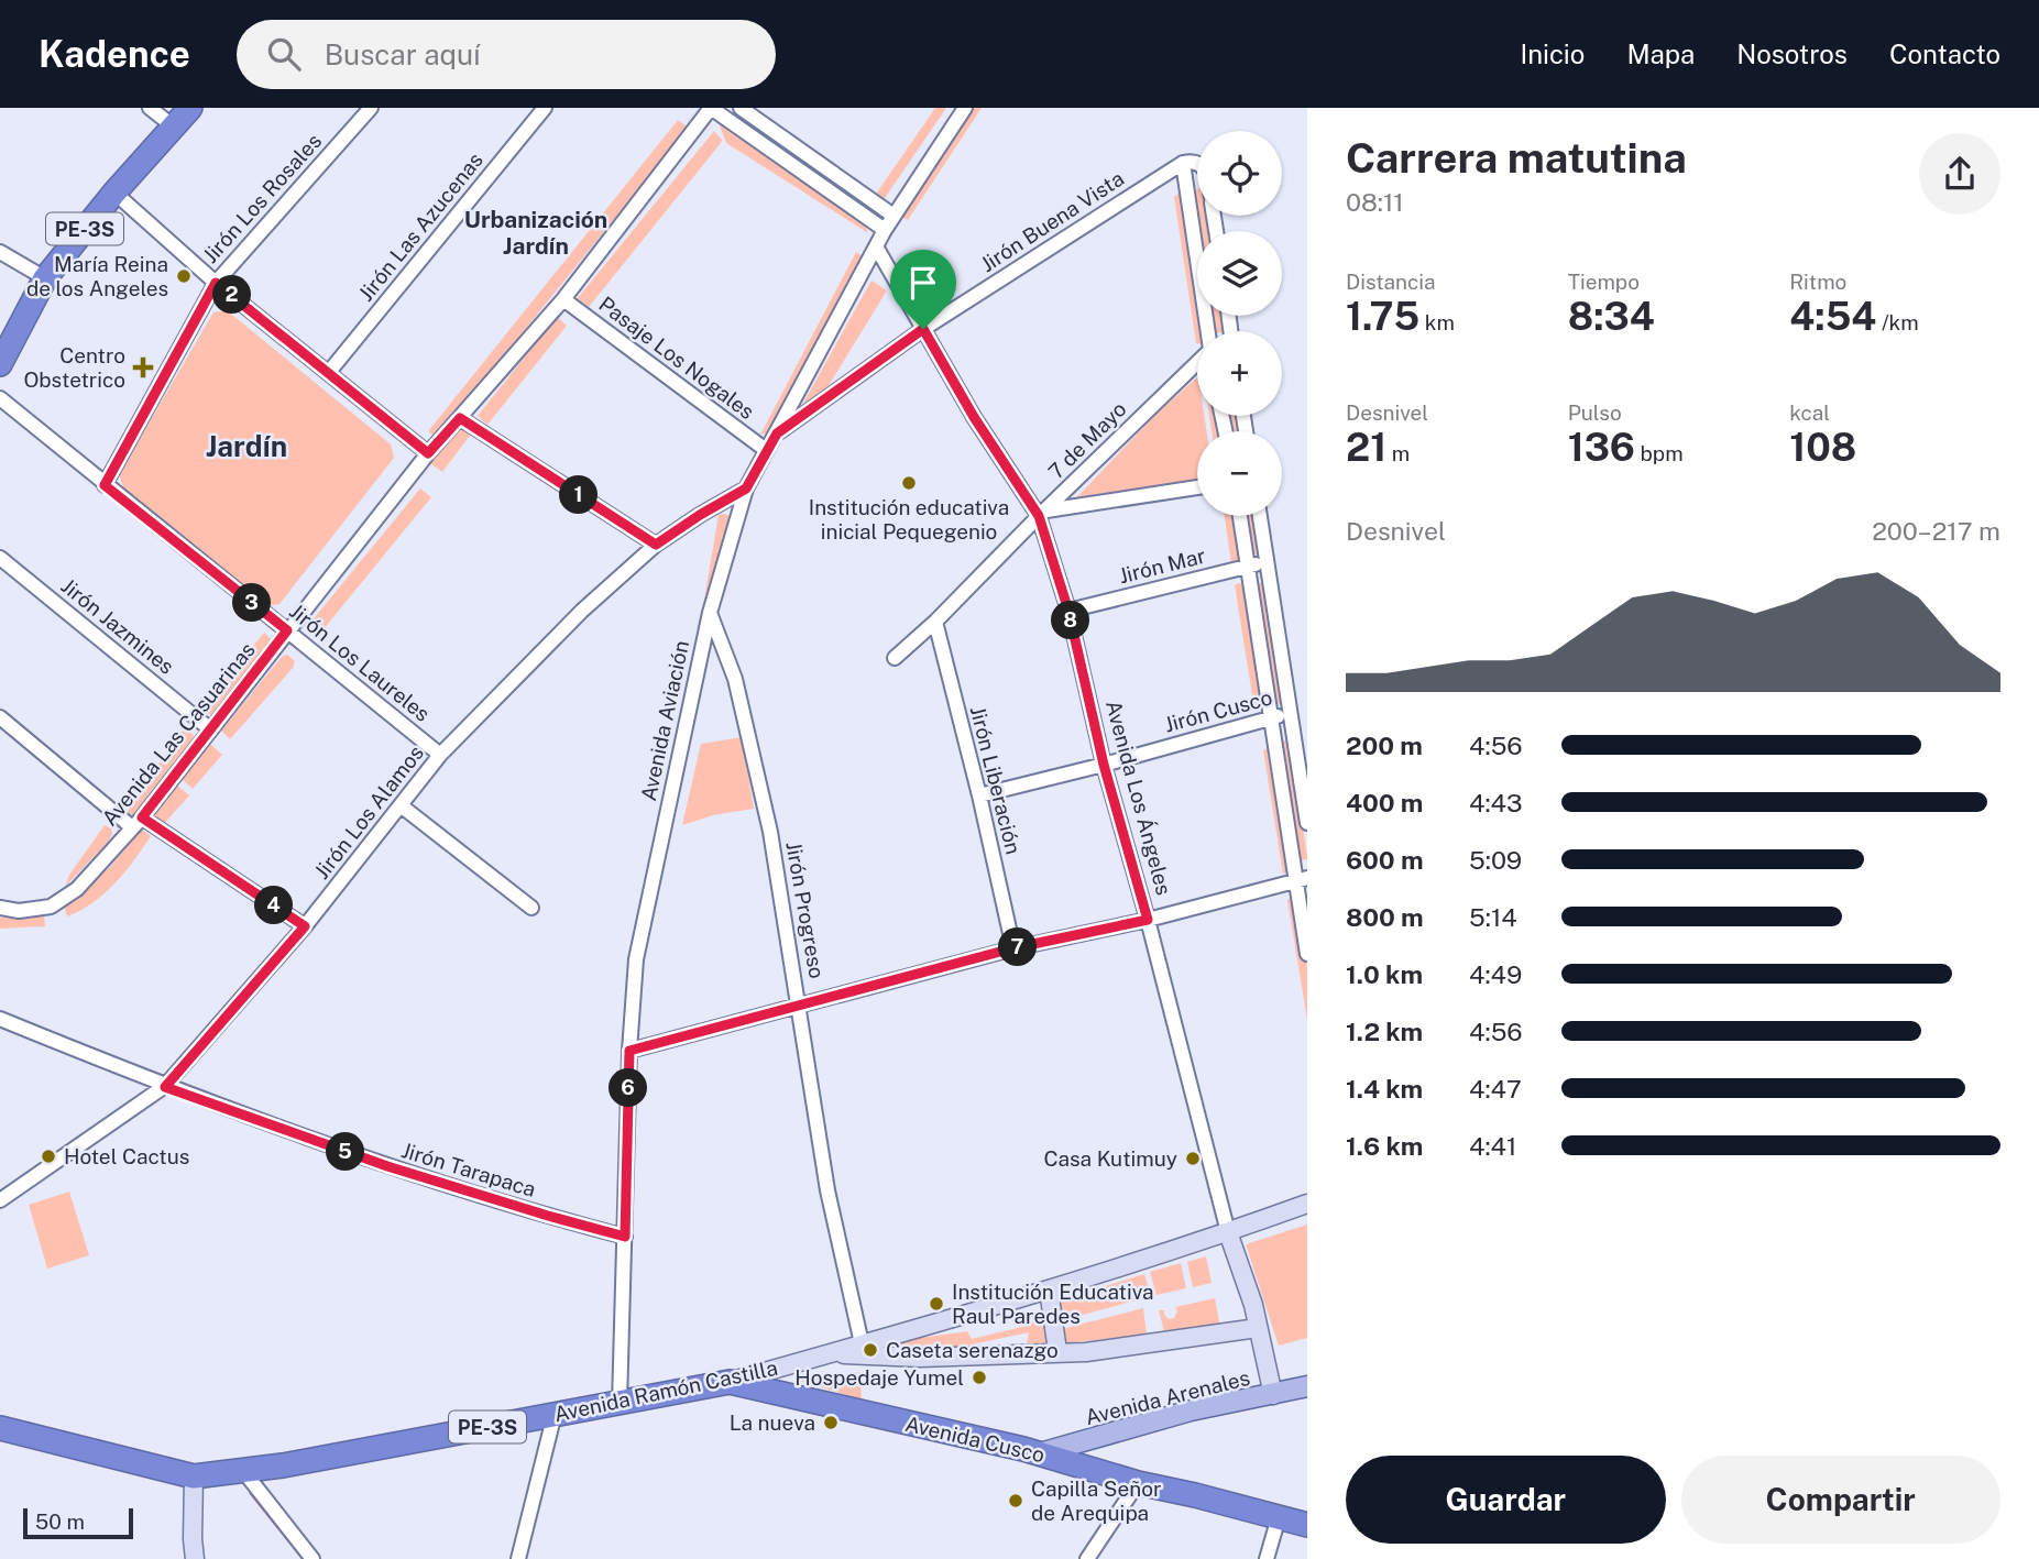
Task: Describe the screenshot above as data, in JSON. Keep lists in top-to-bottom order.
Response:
{
  "streets": {
    "highway": ["PE-3S", "Avenida Ramón Castilla", "Avenida Cusco"],
    "main road": ["Avenida Arenales"],
    "street": [
      "Jirón Los Rosales",
      "Jirón Buena Vista",
      "Jirón Las Azucenas",
      "Pasaje Los Nogales",
      "7 de Mayo",
      "Jirón Mar",
      "Jirón Jazmines",
      "Jirón Los Laureles",
      "Jirón Cusco",
      "Avenida Aviación",
      "Avenida Las Casuarinas",
      "Jirón Liberación",
      "Avenida Los Ángeles",
      "Jirón Los Alamos",
      "Jirón Progreso",
      "Jirón Tarapaca"
    ]
  },
  "crossings": [
    ["Jirón Los Rosales", "Jirón Los Laureles"],
    ["Jirón Buena Vista", "Avenida Aviación"],
    ["Jirón Buena Vista", "Avenida Los Ángeles"],
    ["Pasaje Los Nogales", "Avenida Aviación"],
    ["Pasaje Los Nogales", "Avenida Las Casuarinas"],
    ["7 de Mayo", "Jirón Liberación"],
    ["7 de Mayo", "Avenida Los Ángeles"],
    ["Jirón Mar", "Avenida Los Ángeles"],
    ["Jirón Jazmines", "Avenida Las Casuarinas"],
    ["Jirón Los Laureles", "Avenida Las Casuarinas"],
    ["Jirón Los Laureles", "Jirón Los Alamos"],
    ["Jirón Cusco", "Jirón Liberación"],
    ["Jirón Cusco", "Avenida Los Ángeles"],
    ["Avenida Aviación", "Avenida Los Ángeles"],
    ["Avenida Aviación", "Jirón Los Alamos"],
    ["Avenida Aviación", "Jirón Progreso"],
    ["Avenida Aviación", "Jirón Tarapaca"],
    ["Avenida Aviación", "Avenida Ramón Castilla"],
    ["Avenida Los Ángeles", "Avenida Ramón Castilla"],
    ["Avenida Los Ángeles", "Avenida Arenales"],
    ["Jirón Los Alamos", "Jirón Tarapaca"],
    ["Jirón Progreso", "Avenida Ramón Castilla"],
    ["Avenida Ramón Castilla", "Avenida Cusco"],
    ["Avenida Arenales", "Avenida Cusco"]
  ],
  "districts": ["Urbanización Jardín", "Jardín"],
  "places": {
    "other": [
      "María Reina de los Angeles",
      "Institución educativa inicial Pequegenio",
      "Hotel Cactus",
      "Casa Kutimuy",
      "Institución Educativa Raul Paredes",
      "Caseta serenazgo",
      "Hospedaje Yumel",
      "La nueva",
      "Capilla Señor de Arequipa"
    ],
    "health": ["Centro Obstetrico"]
  },
  "scale_bar": "50 m",
  "page": {
    "header": "Kadence",
    "search": "Buscar aquí",
    "nav": [
      "Inicio",
      "Mapa",
      "Nosotros",
      "Contacto"
    ],
    "heading": ["Carrera matutina", "08:11"],
    "map_buttons": ["+", "−"],
    "stats": [
      ["Distancia", "1.75 km"],
      ["Tiempo", "8:34"],
      ["Ritmo", "4:54 /km"],
      ["Desnivel", "21 m"],
      ["Pulso", "136 bpm"],
      ["kcal", "108"]
    ],
    "pins": [
      "2",
      "1",
      "3",
      "8",
      "4",
      "7",
      "6",
      "5"
    ],
    "chart": ["Desnivel", "200–217 m"],
    "list": [
      {
        "name": "200 m",
        "note": "4:56"
      },
      {
        "name": "400 m",
        "note": "4:43"
      },
      {
        "name": "600 m",
        "note": "5:09"
      },
      {
        "name": "800 m",
        "note": "5:14"
      },
      {
        "name": "1.0 km",
        "note": "4:49"
      },
      {
        "name": "1.2 km",
        "note": "4:56"
      },
      {
        "name": "1.4 km",
        "note": "4:47"
      },
      {
        "name": "1.6 km",
        "note": "4:41"
      }
    ],
    "buttons": ["Guardar", "Compartir"],
    "scale": "50 m"
  }
}
